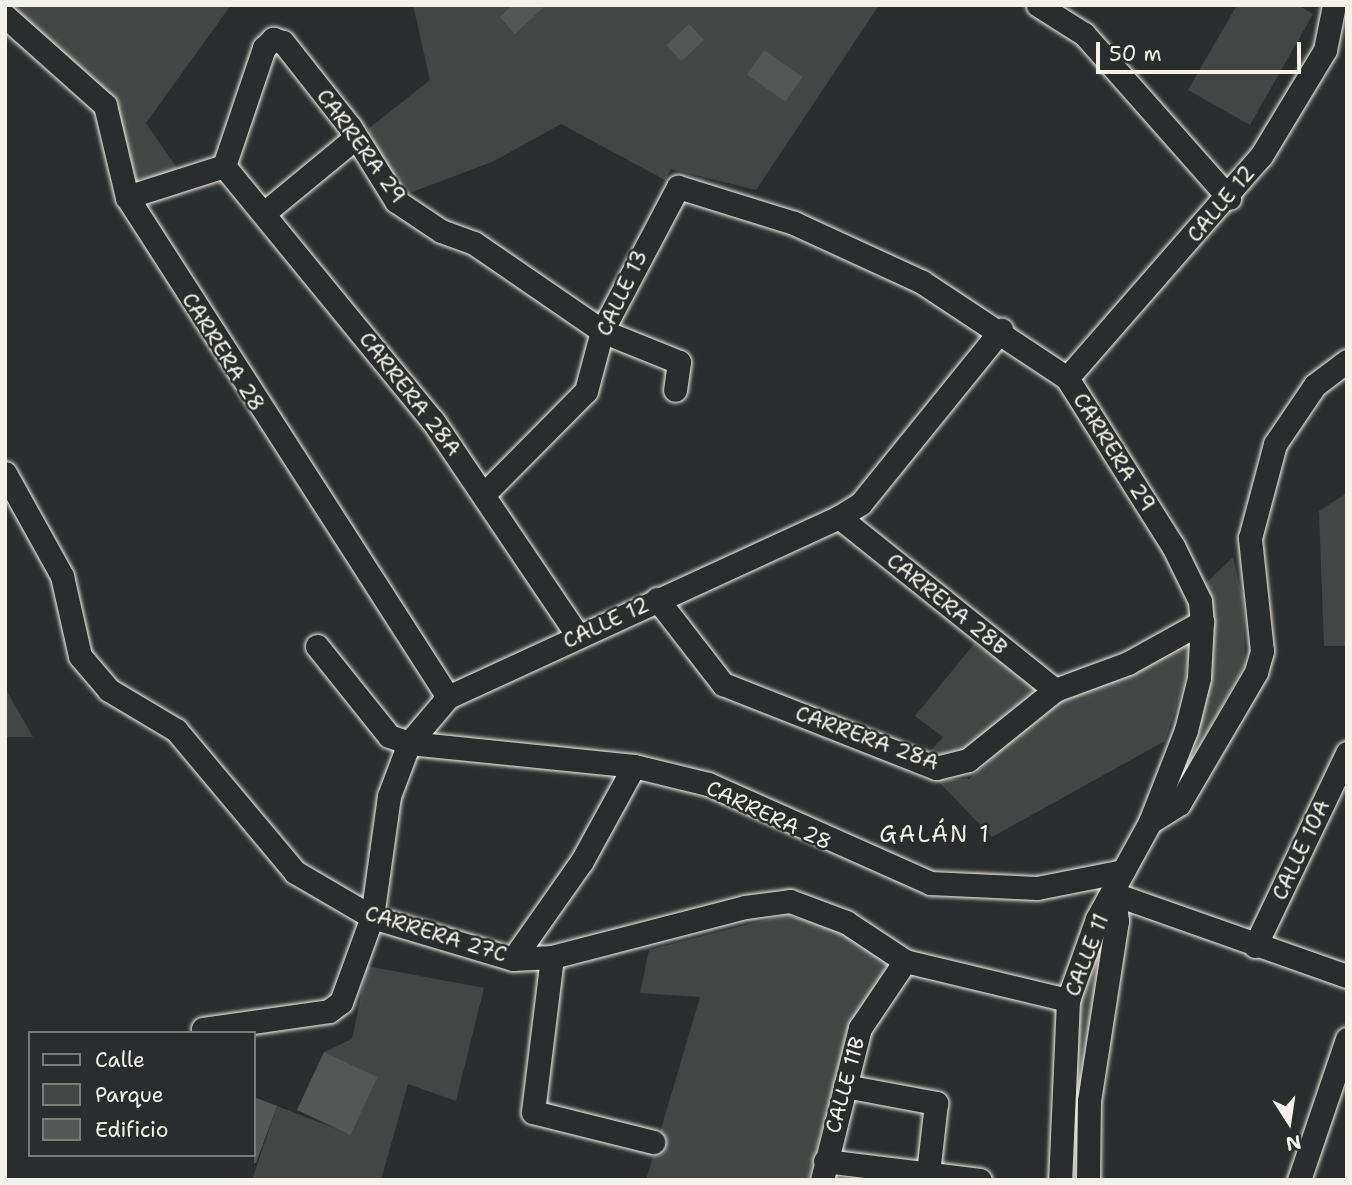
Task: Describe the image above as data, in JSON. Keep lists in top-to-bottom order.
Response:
{
  "streets": {
    "street": [
      "CARRERA 29",
      "CALLE 12",
      "CALLE 13",
      "CARRERA 28",
      "CARRERA 28A",
      "CARRERA 28B",
      "CALLE 10A",
      "CARRERA 27C",
      "CALLE 11",
      "CALLE 11B"
    ]
  },
  "crossings": [
    ["CARRERA 29", "CALLE 12"],
    ["CARRERA 29", "CALLE 13"],
    ["CARRERA 29", "CARRERA 28"],
    ["CARRERA 29", "CARRERA 28A"],
    ["CARRERA 29", "CALLE 11"],
    ["CALLE 12", "CARRERA 28"],
    ["CALLE 12", "CARRERA 28A"],
    ["CALLE 12", "CARRERA 28B"],
    ["CALLE 12", "CARRERA 27C"],
    ["CALLE 13", "CARRERA 28A"],
    ["CARRERA 28A", "CARRERA 28B"],
    ["CARRERA 27C", "CALLE 11"],
    ["CARRERA 27C", "CALLE 11B"]
  ],
  "districts": ["GALÁN 1"],
  "legend": ["Calle", "Parque", "Edificio"],
  "scale_bar": "50 m",
  "north": "bottom"
}
